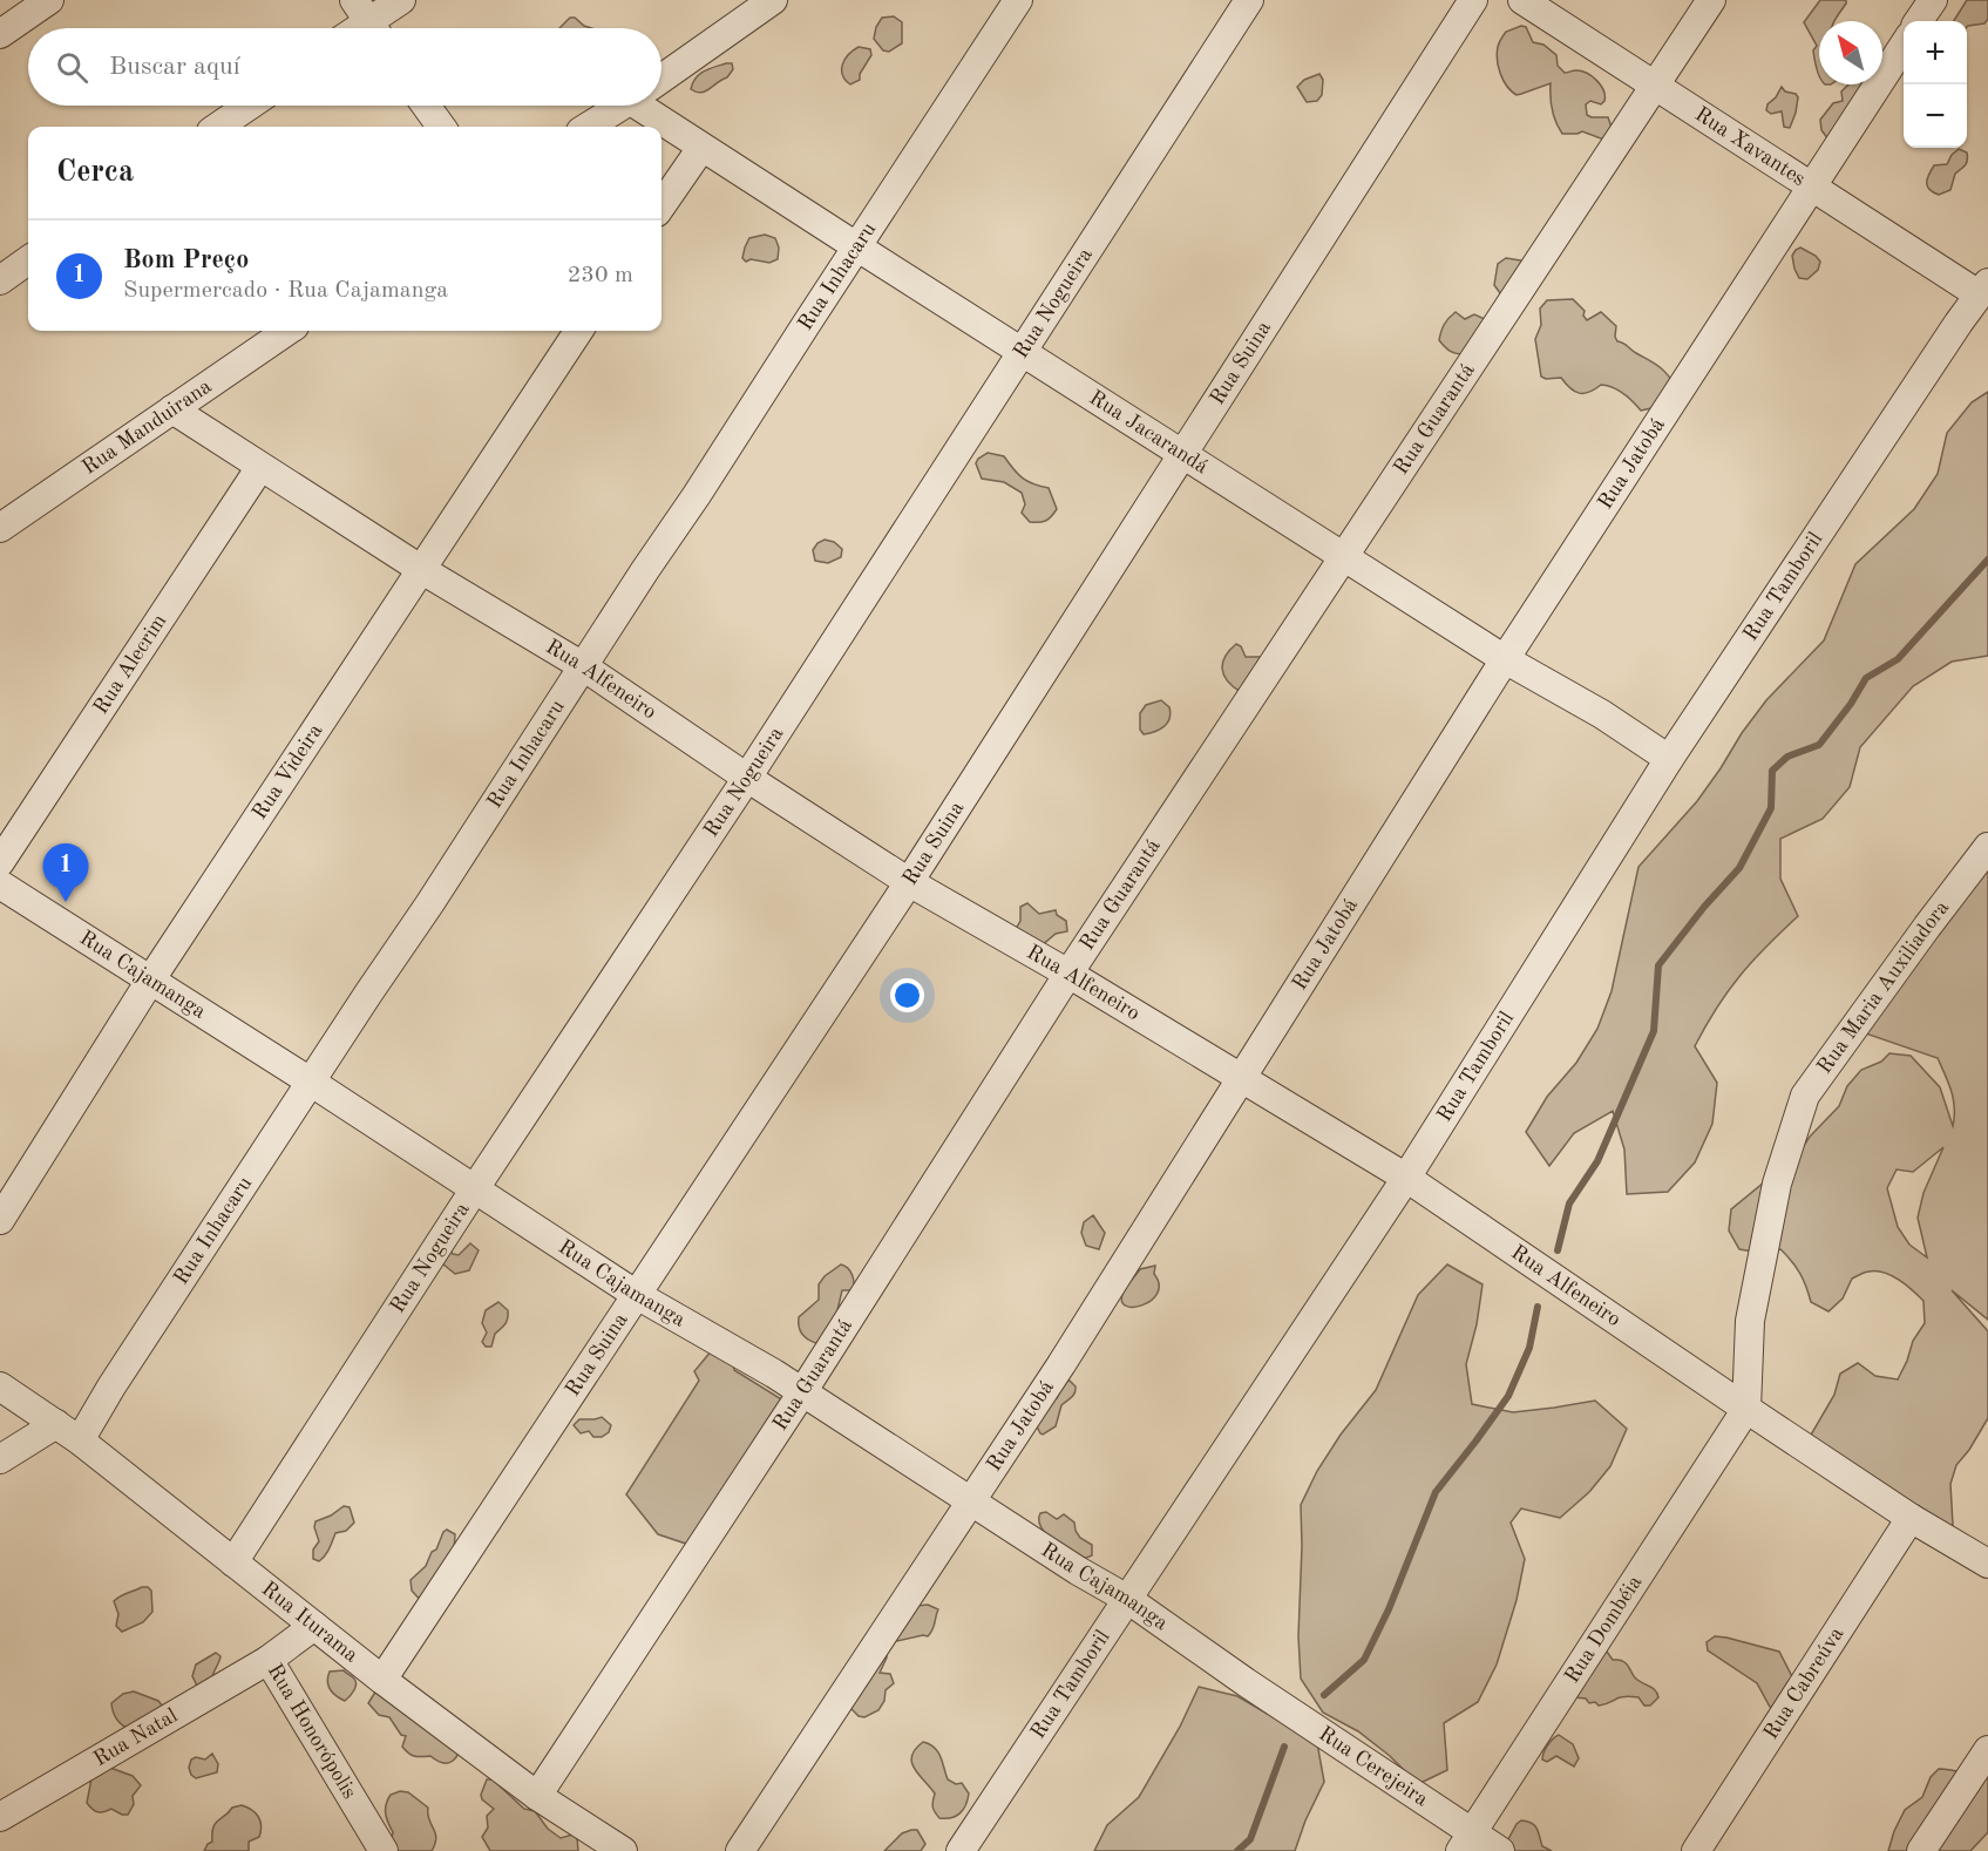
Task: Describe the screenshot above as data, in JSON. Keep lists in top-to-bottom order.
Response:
{
  "streets": {
    "street": [
      "Rua Xavantes",
      "Rua Inhacaru",
      "Rua Nogueira",
      "Rua Suina",
      "Rua Guarantá",
      "Rua Manduirana",
      "Rua Jacarandá",
      "Rua Jatobá",
      "Rua Tamboril",
      "Rua Alecrim",
      "Rua Alfeneiro",
      "Rua Videira",
      "Rua Cajamanga",
      "Rua Maria Auxiliadora",
      "Rua Iturama",
      "Rua Dombéia",
      "Rua Cabreúva",
      "Rua Honorópolis",
      "Rua Natal",
      "Rua Cerejeira"
    ]
  },
  "crossings": [
    ["Rua Xavantes", "Rua Guarantá"],
    ["Rua Xavantes", "Rua Jatobá"],
    ["Rua Xavantes", "Rua Tamboril"],
    ["Rua Inhacaru", "Rua Jacarandá"],
    ["Rua Inhacaru", "Rua Alfeneiro"],
    ["Rua Inhacaru", "Rua Cajamanga"],
    ["Rua Inhacaru", "Rua Iturama"],
    ["Rua Nogueira", "Rua Jacarandá"],
    ["Rua Nogueira", "Rua Alfeneiro"],
    ["Rua Nogueira", "Rua Cajamanga"],
    ["Rua Nogueira", "Rua Iturama"],
    ["Rua Suina", "Rua Jacarandá"],
    ["Rua Suina", "Rua Alfeneiro"],
    ["Rua Suina", "Rua Cajamanga"],
    ["Rua Suina", "Rua Iturama"],
    ["Rua Guarantá", "Rua Jacarandá"],
    ["Rua Guarantá", "Rua Alfeneiro"],
    ["Rua Guarantá", "Rua Cajamanga"],
    ["Rua Guarantá", "Rua Iturama"],
    ["Rua Manduirana", "Rua Alfeneiro"],
    ["Rua Jacarandá", "Rua Jatobá"],
    ["Rua Jacarandá", "Rua Tamboril"],
    ["Rua Jatobá", "Rua Alfeneiro"],
    ["Rua Jatobá", "Rua Cajamanga"],
    ["Rua Tamboril", "Rua Alfeneiro"],
    ["Rua Tamboril", "Rua Cajamanga"],
    ["Rua Alecrim", "Rua Alfeneiro"],
    ["Rua Alfeneiro", "Rua Videira"],
    ["Rua Alfeneiro", "Rua Maria Auxiliadora"],
    ["Rua Alfeneiro", "Rua Dombéia"],
    ["Rua Alfeneiro", "Rua Cabreúva"],
    ["Rua Videira", "Rua Cajamanga"],
    ["Rua Cajamanga", "Rua Cerejeira"],
    ["Rua Maria Auxiliadora", "Rua Dombéia"],
    ["Rua Iturama", "Rua Honorópolis"],
    ["Rua Dombéia", "Rua Cerejeira"],
    ["Rua Honorópolis", "Rua Natal"]
  ],
  "north": "top left",
  "page": {
    "map_buttons": ["+", "−"],
    "search": "Buscar aquí",
    "heading": "Cerca",
    "list": [
      {
        "mark": "1",
        "name": "Bom Preço",
        "note": "Supermercado · Rua Cajamanga",
        "value": "230 m"
      }
    ],
    "pins": "1"
  }
}
